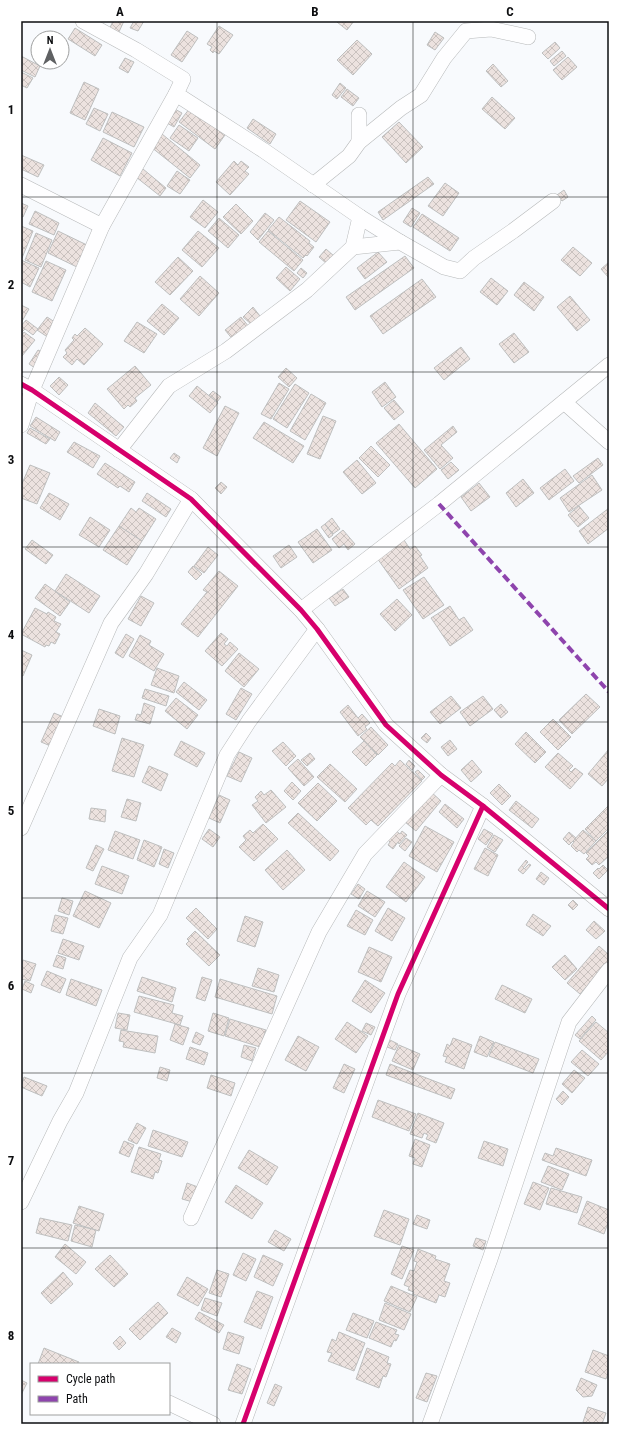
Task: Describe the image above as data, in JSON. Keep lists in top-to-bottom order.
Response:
{
  "legend": ["Cycle path", "Path"],
  "north": "top",
  "grid": {
    "columns": ["A", "B", "C"],
    "rows": [
      "1",
      "2",
      "3",
      "4",
      "5",
      "6",
      "7",
      "8"
    ]
  }
}
